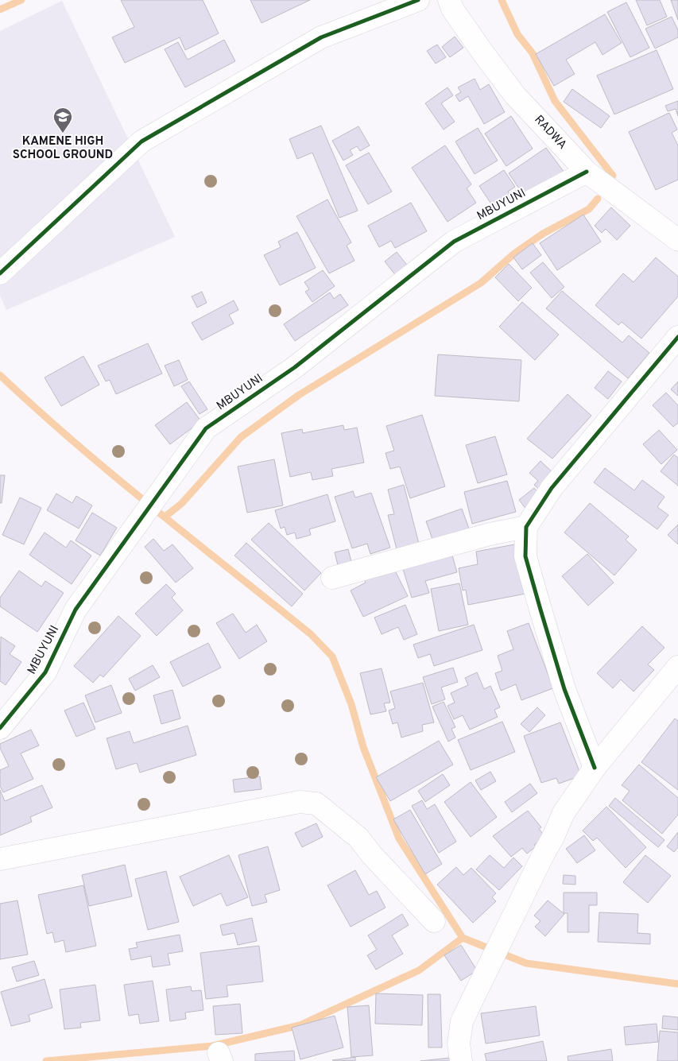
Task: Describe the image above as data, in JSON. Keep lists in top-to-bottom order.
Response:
{
  "streets": {
    "street": ["RADWA", "MBUYUNI"]
  },
  "crossings": [
    ["RADWA", "MBUYUNI"]
  ],
  "places": {
    "school or university": ["KAMENE HIGH SCHOOL GROUND"]
  }
}
